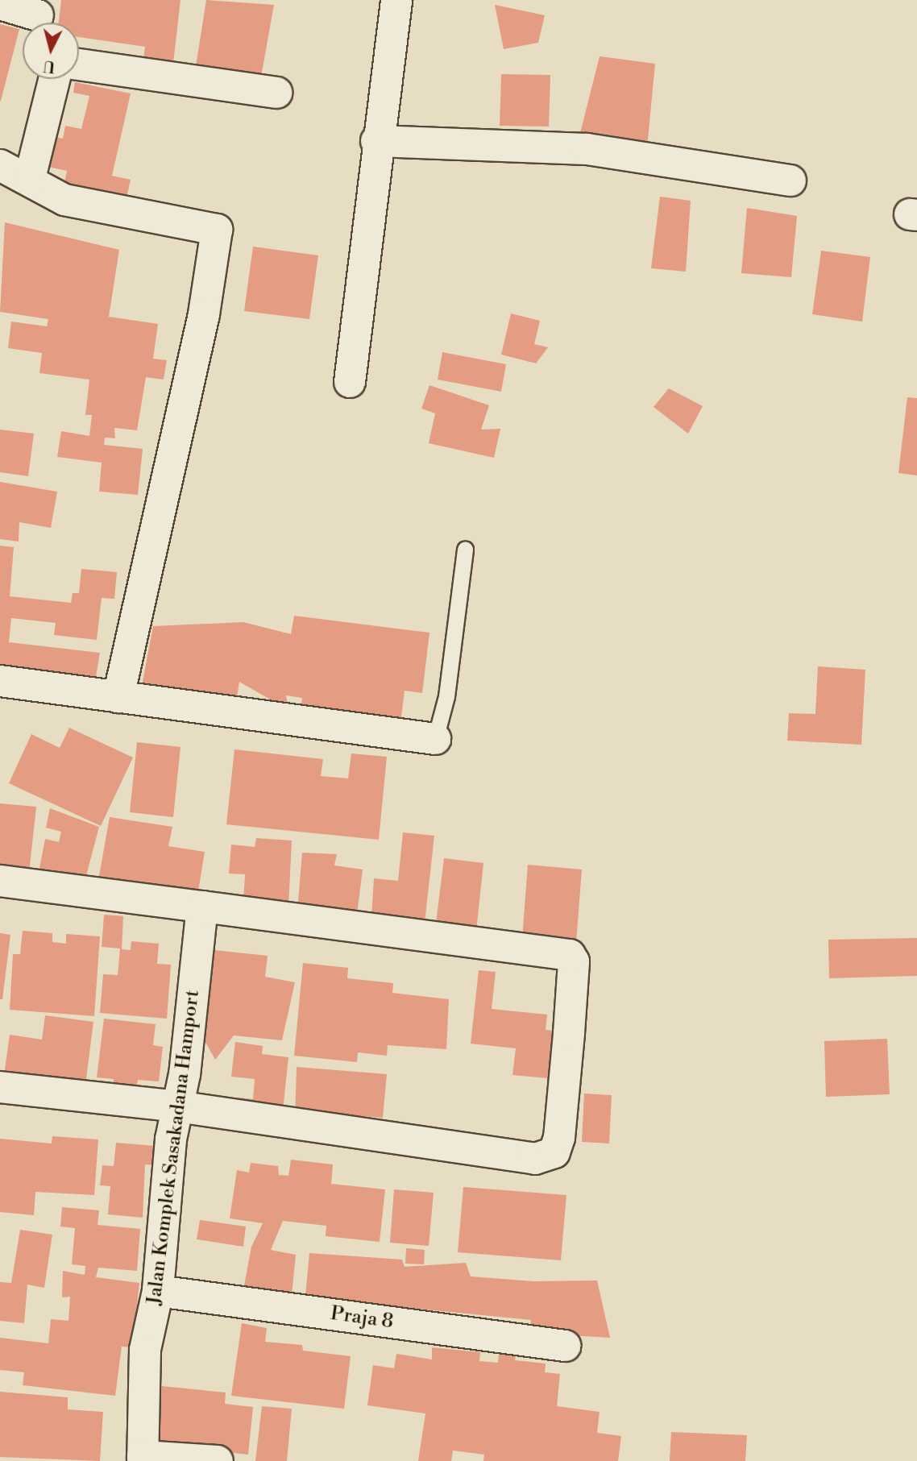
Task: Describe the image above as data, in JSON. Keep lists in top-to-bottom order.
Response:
{
  "streets": {
    "street": ["Jalan Komplek Sasakadana Hamport", "Praja 8"]
  },
  "crossings": [
    ["Jalan Komplek Sasakadana Hamport", "Praja 8"]
  ],
  "north": "bottom"
}
